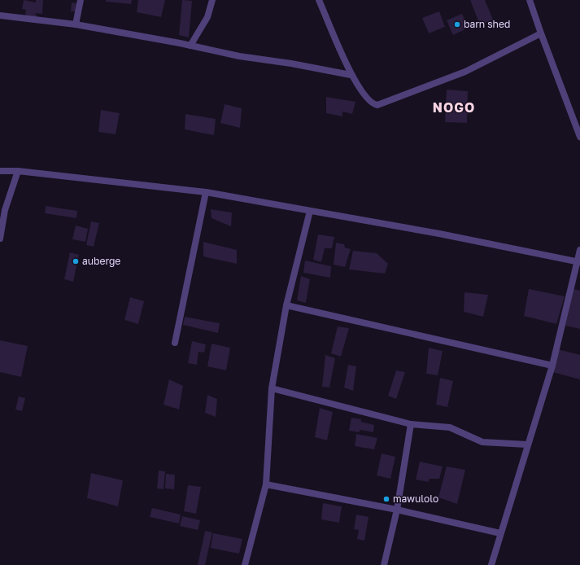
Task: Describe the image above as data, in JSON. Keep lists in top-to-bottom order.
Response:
{
  "districts": ["NOGO"],
  "places": ["barn shed", "auberge", "mawulolo"]
}
